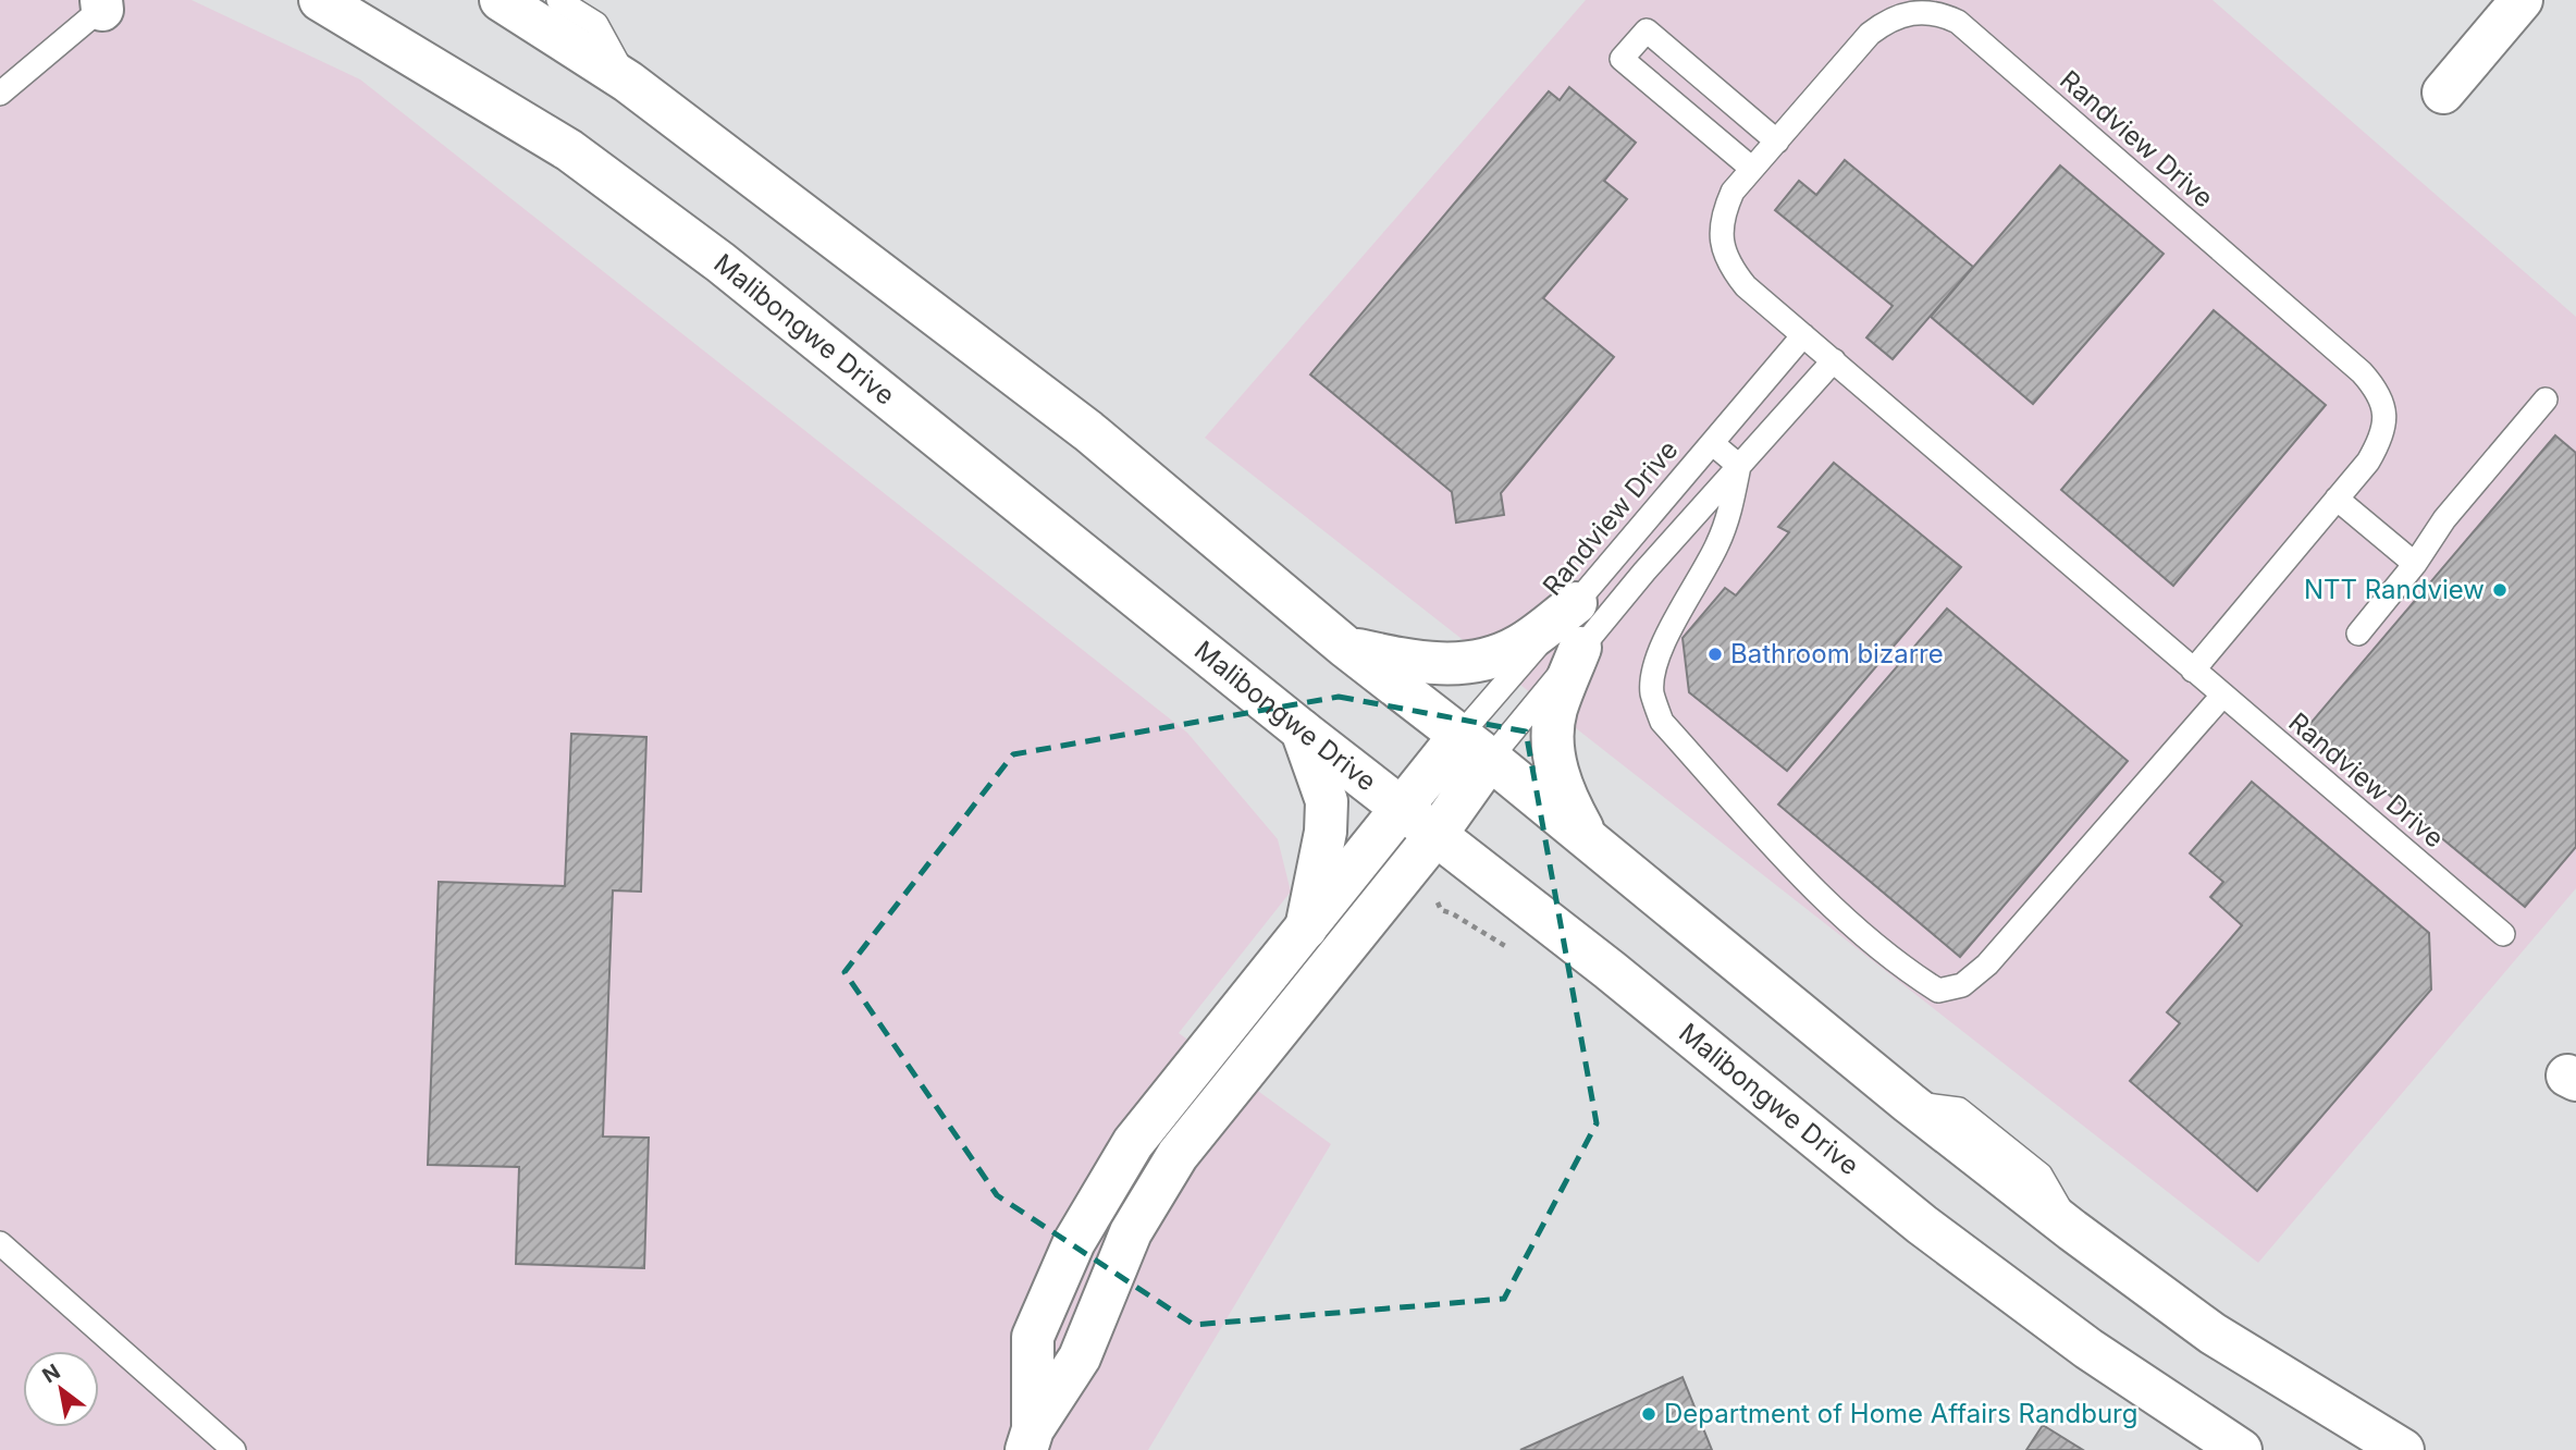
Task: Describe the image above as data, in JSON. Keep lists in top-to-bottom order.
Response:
{
  "streets": {
    "main road": ["Malibongwe Drive"],
    "lane": ["Randview Drive"]
  },
  "places": ["NTT Randview", "Bathroom bizarre", "Department of Home Affairs Randburg"],
  "north": "top left"
}
